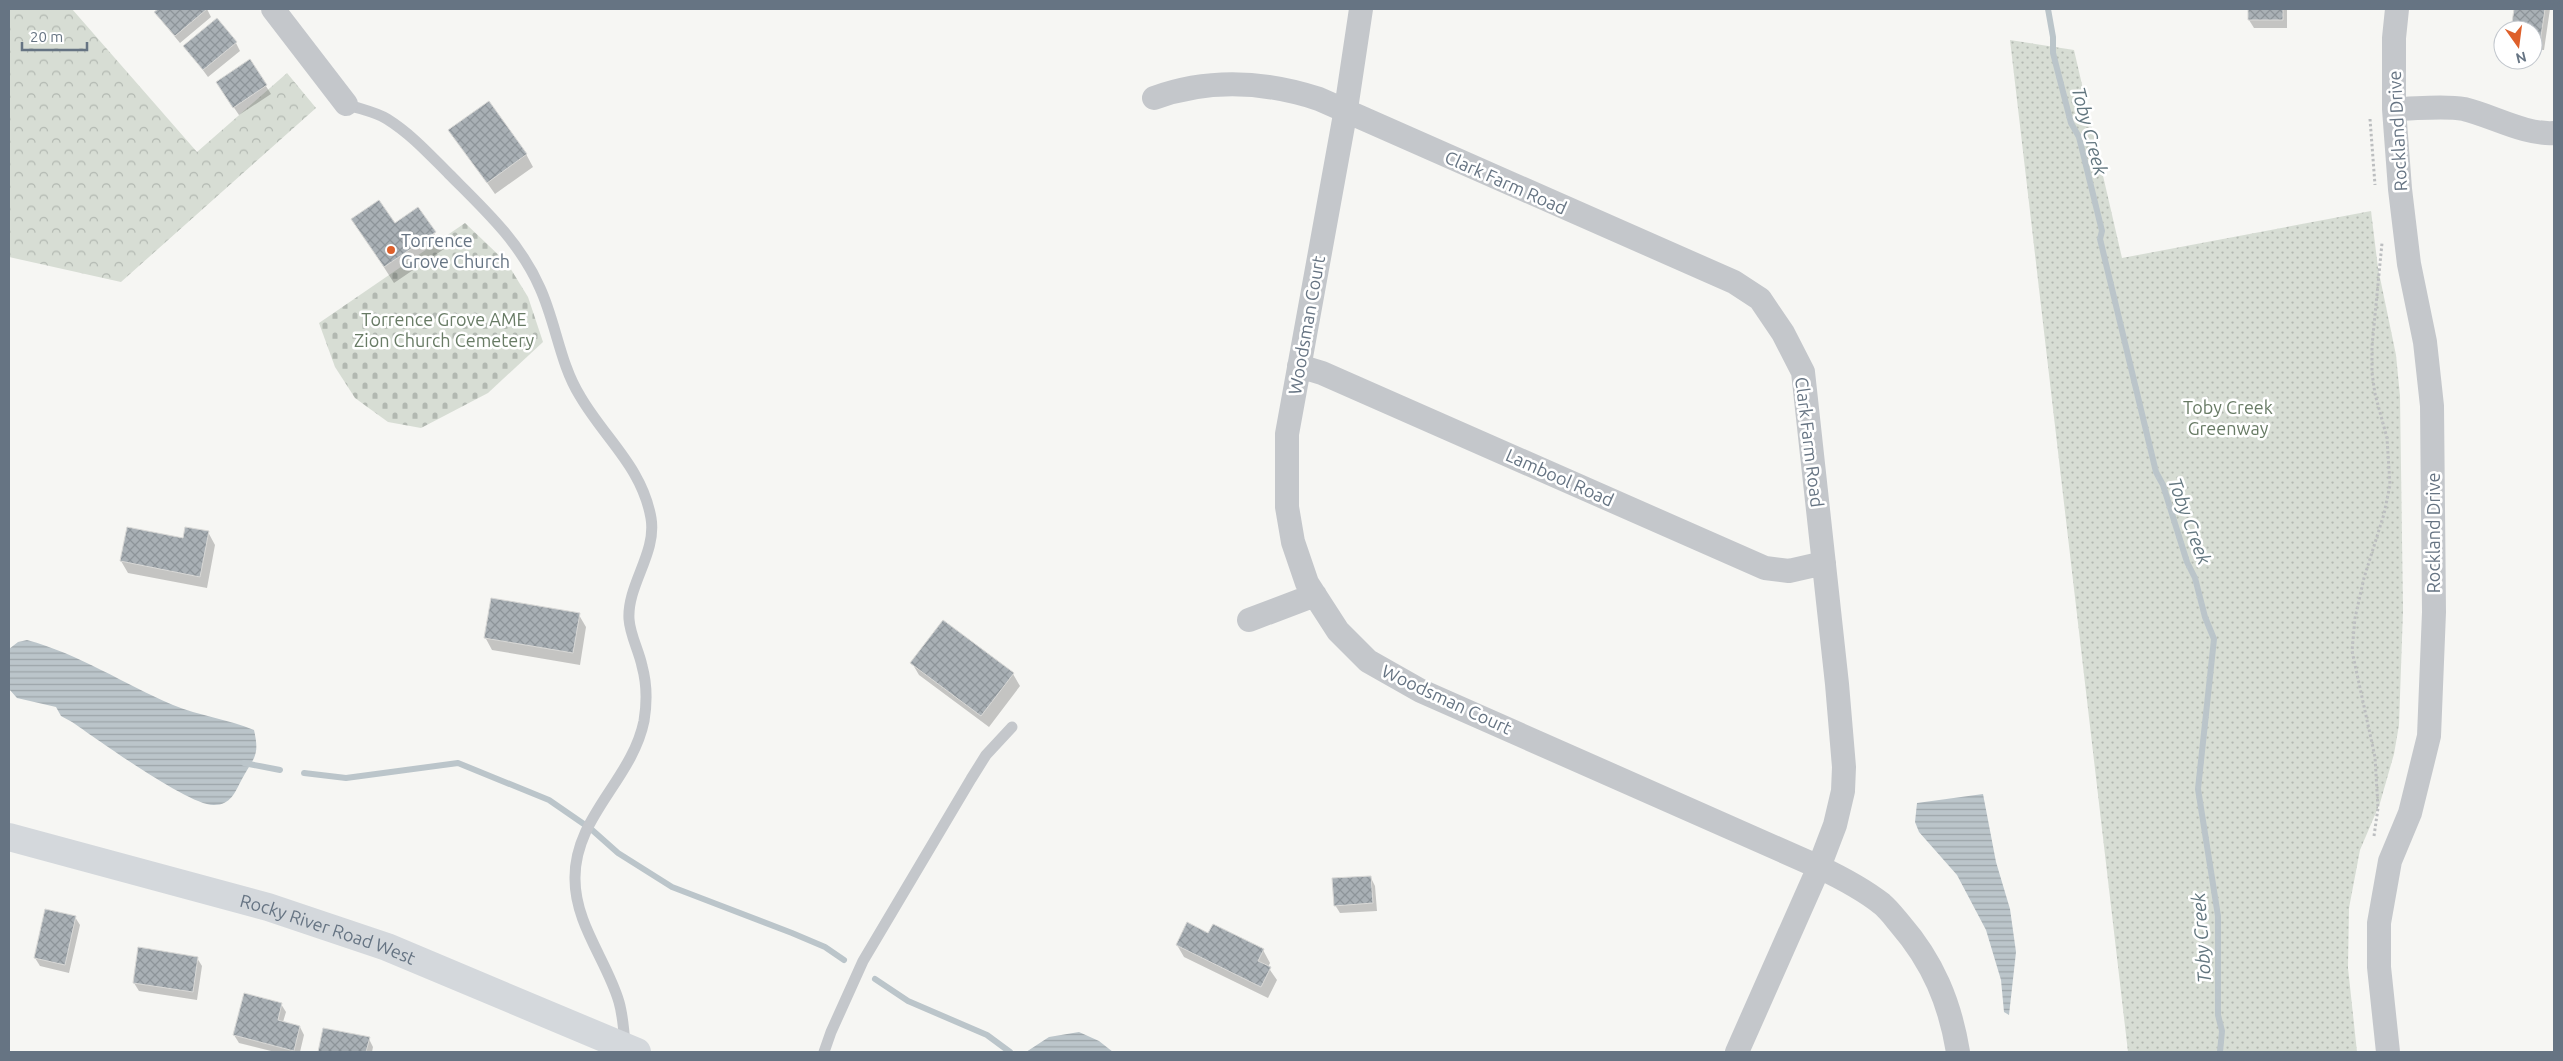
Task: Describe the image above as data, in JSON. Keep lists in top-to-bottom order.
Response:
{
  "streets": {
    "street": [
      "Rockland Drive",
      "Clark Farm Road",
      "Woodsman Court",
      "Lambool Road",
      "Rocky River Road West"
    ]
  },
  "crossings": [
    ["Clark Farm Road", "Woodsman Court"],
    ["Clark Farm Road", "Lambool Road"],
    ["Woodsman Court", "Lambool Road"]
  ],
  "water": ["Toby Creek"],
  "parks": ["Torrence Grove AME Zion Church Cemetery", "Toby Creek Greenway"],
  "places": ["Torrence Grove Church"],
  "scale_bar": "20 m",
  "north": "bottom"
}
